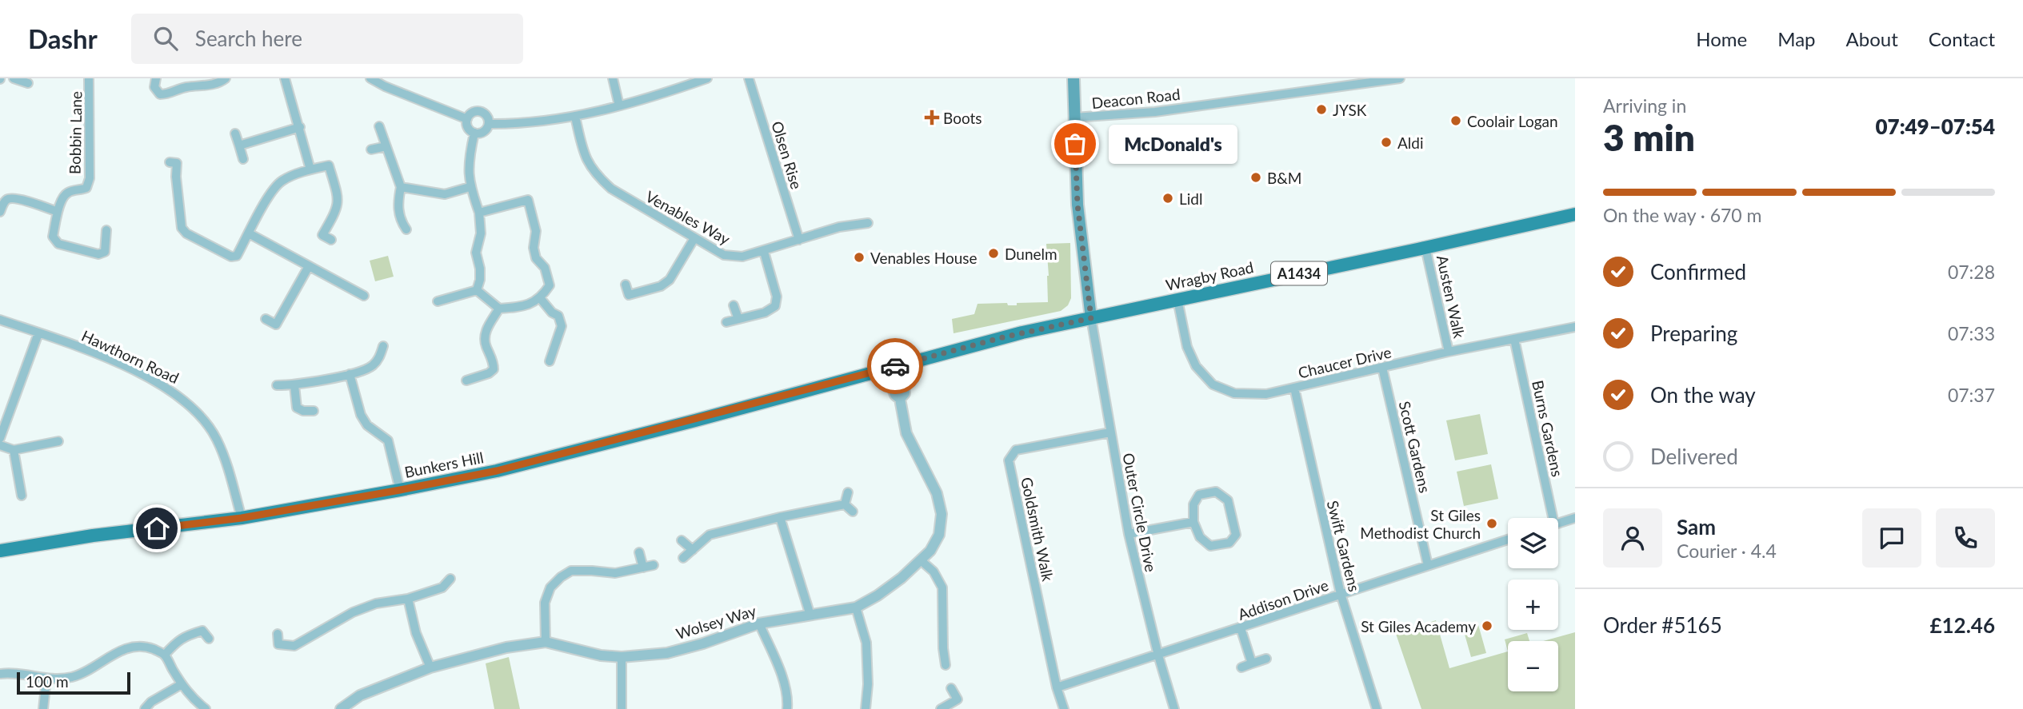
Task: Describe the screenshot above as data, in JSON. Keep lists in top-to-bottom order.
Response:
{
  "streets": {
    "main road": ["A1434", "Wragby Road", "Bunkers Hill"],
    "street": [
      "Deacon Road",
      "Bobbin Lane",
      "Olsen Rise",
      "Venables Way",
      "Austen Walk",
      "Hawthorn Road",
      "Chaucer Drive",
      "Burns Gardens",
      "Scott Gardens",
      "Outer Circle Drive",
      "Goldsmith Walk",
      "Swift Gardens",
      "Addison Drive",
      "Wolsey Way"
    ]
  },
  "crossings": [
    ["Olsen Rise", "Venables Way"],
    ["Wragby Road", "Austen Walk"],
    ["Wragby Road", "Chaucer Drive"],
    ["Wragby Road", "Bunkers Hill"],
    ["Wragby Road", "Outer Circle Drive"],
    ["Wragby Road", "Wolsey Way"],
    ["Austen Walk", "Chaucer Drive"],
    ["Hawthorn Road", "Bunkers Hill"],
    ["Chaucer Drive", "Burns Gardens"],
    ["Chaucer Drive", "Scott Gardens"],
    ["Chaucer Drive", "Swift Gardens"],
    ["Scott Gardens", "Addison Drive"],
    ["Bunkers Hill", "Wolsey Way"],
    ["Outer Circle Drive", "Goldsmith Walk"],
    ["Outer Circle Drive", "Addison Drive"],
    ["Goldsmith Walk", "Addison Drive"],
    ["Swift Gardens", "Addison Drive"]
  ],
  "places": {
    "other": [
      "JYSK",
      "Coolair Logan",
      "Aldi",
      "McDonald's",
      "B&M",
      "Lidl",
      "Dunelm",
      "Venables House",
      "St Giles Methodist Church",
      "St Giles Academy"
    ],
    "health": ["Boots"]
  },
  "scale_bar": "100 m",
  "page": {
    "header": "Dashr",
    "search": "Search here",
    "nav": [
      "Home",
      "Map",
      "About",
      "Contact"
    ],
    "heading": ["3 min", "Arriving in", "07:49–07:54"],
    "panel": [
      "Sam",
      "Courier · 4.4",
      "Order #5165",
      "£12.46"
    ],
    "bubble": "McDonald's",
    "bar": "On the way · 670 m",
    "list": [
      ["Confirmed", "07:28"],
      ["Preparing", "07:33"],
      ["On the way", "07:37"],
      "Delivered"
    ],
    "map_buttons": ["+", "−"],
    "scale": "100 m"
  }
}
